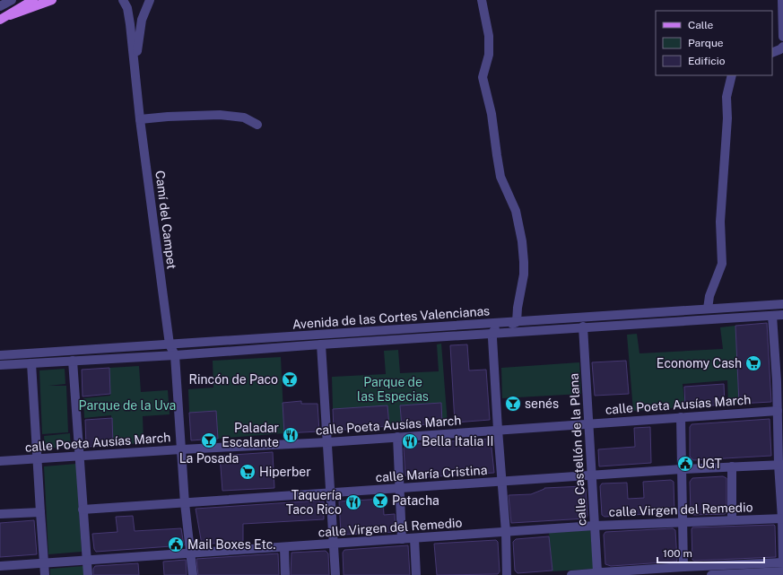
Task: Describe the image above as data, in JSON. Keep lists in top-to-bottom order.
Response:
{
  "streets": {
    "street": [
      "Camí del Campet",
      "Avenida de las Cortes Valencianas",
      "calle Poeta Ausías March",
      "calle Castellón de la Plana",
      "calle María Cristina",
      "calle Virgen del Remedio"
    ]
  },
  "crossings": [
    ["Camí del Campet", "Avenida de las Cortes Valencianas"],
    ["Avenida de las Cortes Valencianas", "calle Castellón de la Plana"],
    ["calle Poeta Ausías March", "calle Castellón de la Plana"],
    ["calle Castellón de la Plana", "calle María Cristina"],
    ["calle Castellón de la Plana", "calle Virgen del Remedio"]
  ],
  "parks": ["Parque de las Especias", "Parque de la Uva"],
  "places": {
    "supermarket": ["Economy Cash", "Hiperber"],
    "bar": [
      "Rincón de Paco",
      "senés",
      "La Posada",
      "Patacha"
    ],
    "restaurant": ["Paladar Escalante", "Bella Italia II", "Taquería Taco Rico"],
    "public building": ["UGT", "Mail Boxes Etc."]
  },
  "legend": ["Calle", "Parque", "Edificio"],
  "scale_bar": "100 m"
}
